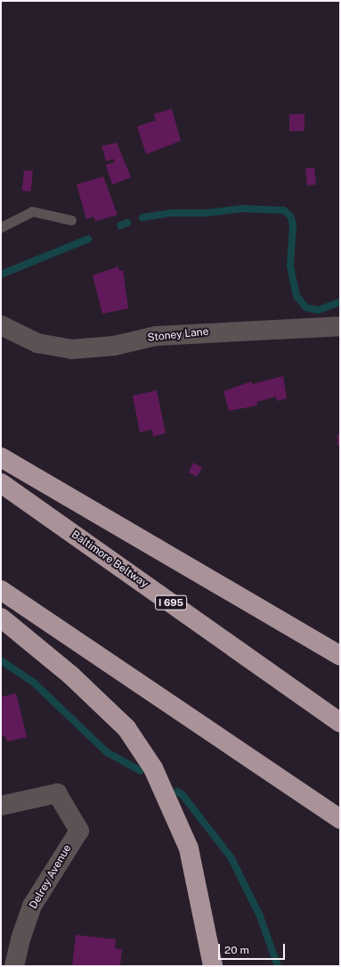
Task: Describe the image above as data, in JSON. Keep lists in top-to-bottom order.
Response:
{
  "streets": {
    "highway": ["Baltimore Beltway", "I 695"],
    "street": ["Stoney Lane", "Delrey Avenue"]
  },
  "scale_bar": "20 m"
}
